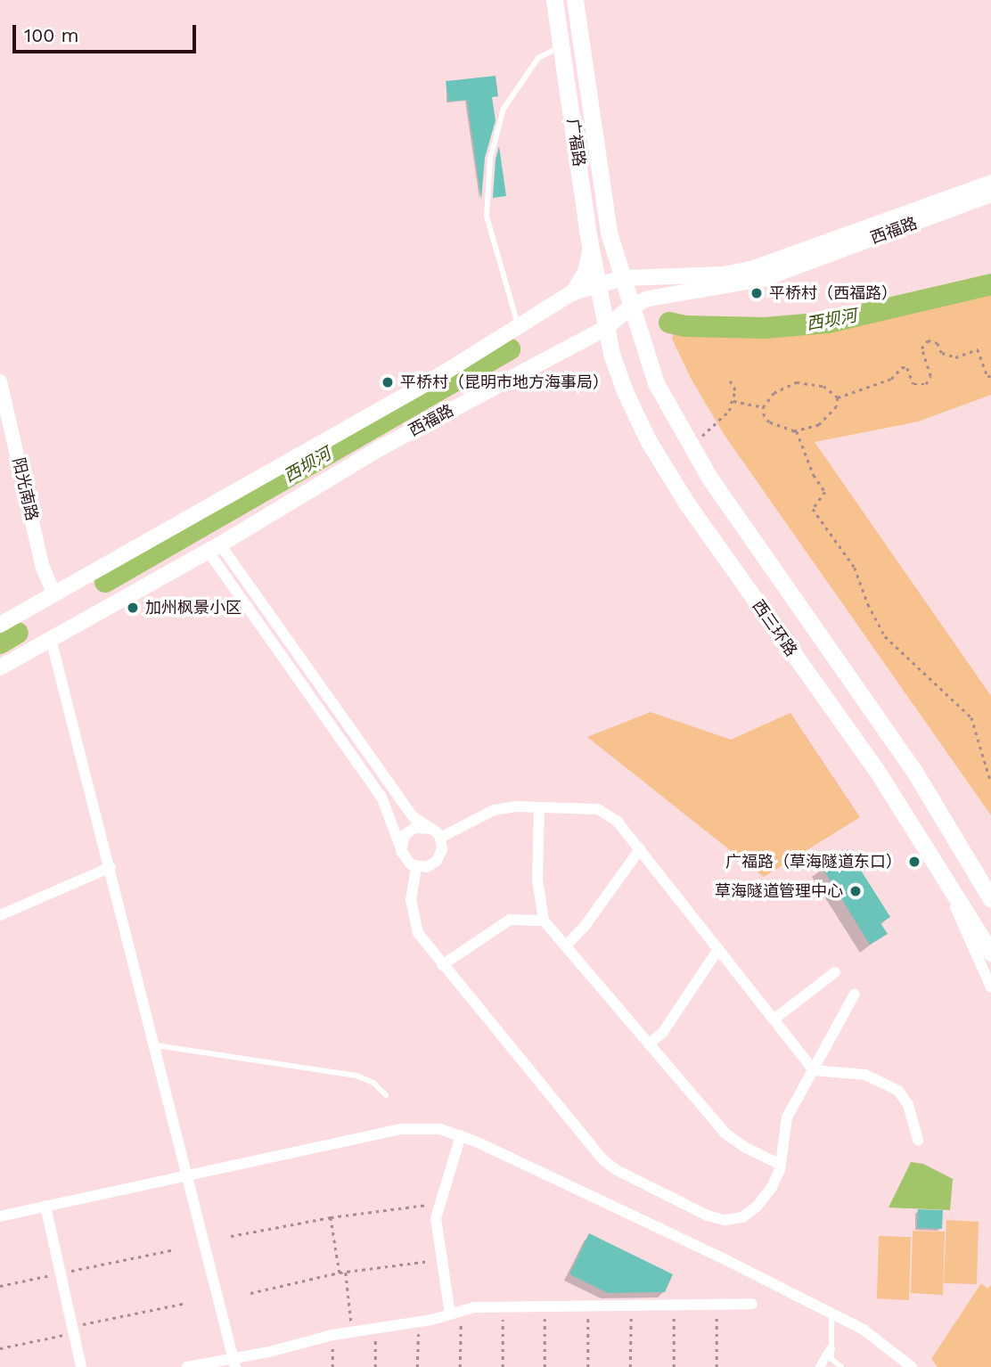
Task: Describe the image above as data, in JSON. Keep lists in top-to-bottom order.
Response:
{
  "streets": {
    "main road": ["广福路", "西福路", "西三环路"],
    "street": ["阳光南路"]
  },
  "crossings": [
    ["广福路", "西福路"],
    ["广福路", "西三环路"],
    ["西福路", "阳光南路"],
    ["西福路", "西三环路"]
  ],
  "water": ["西坝河"],
  "places": [
    "平桥村（西福路）",
    "平桥村（昆明市地方海事局）",
    "加州枫景小区",
    "广福路（草海隧道东口）",
    "草海隧道管理中心"
  ],
  "scale_bar": "100 m"
}
